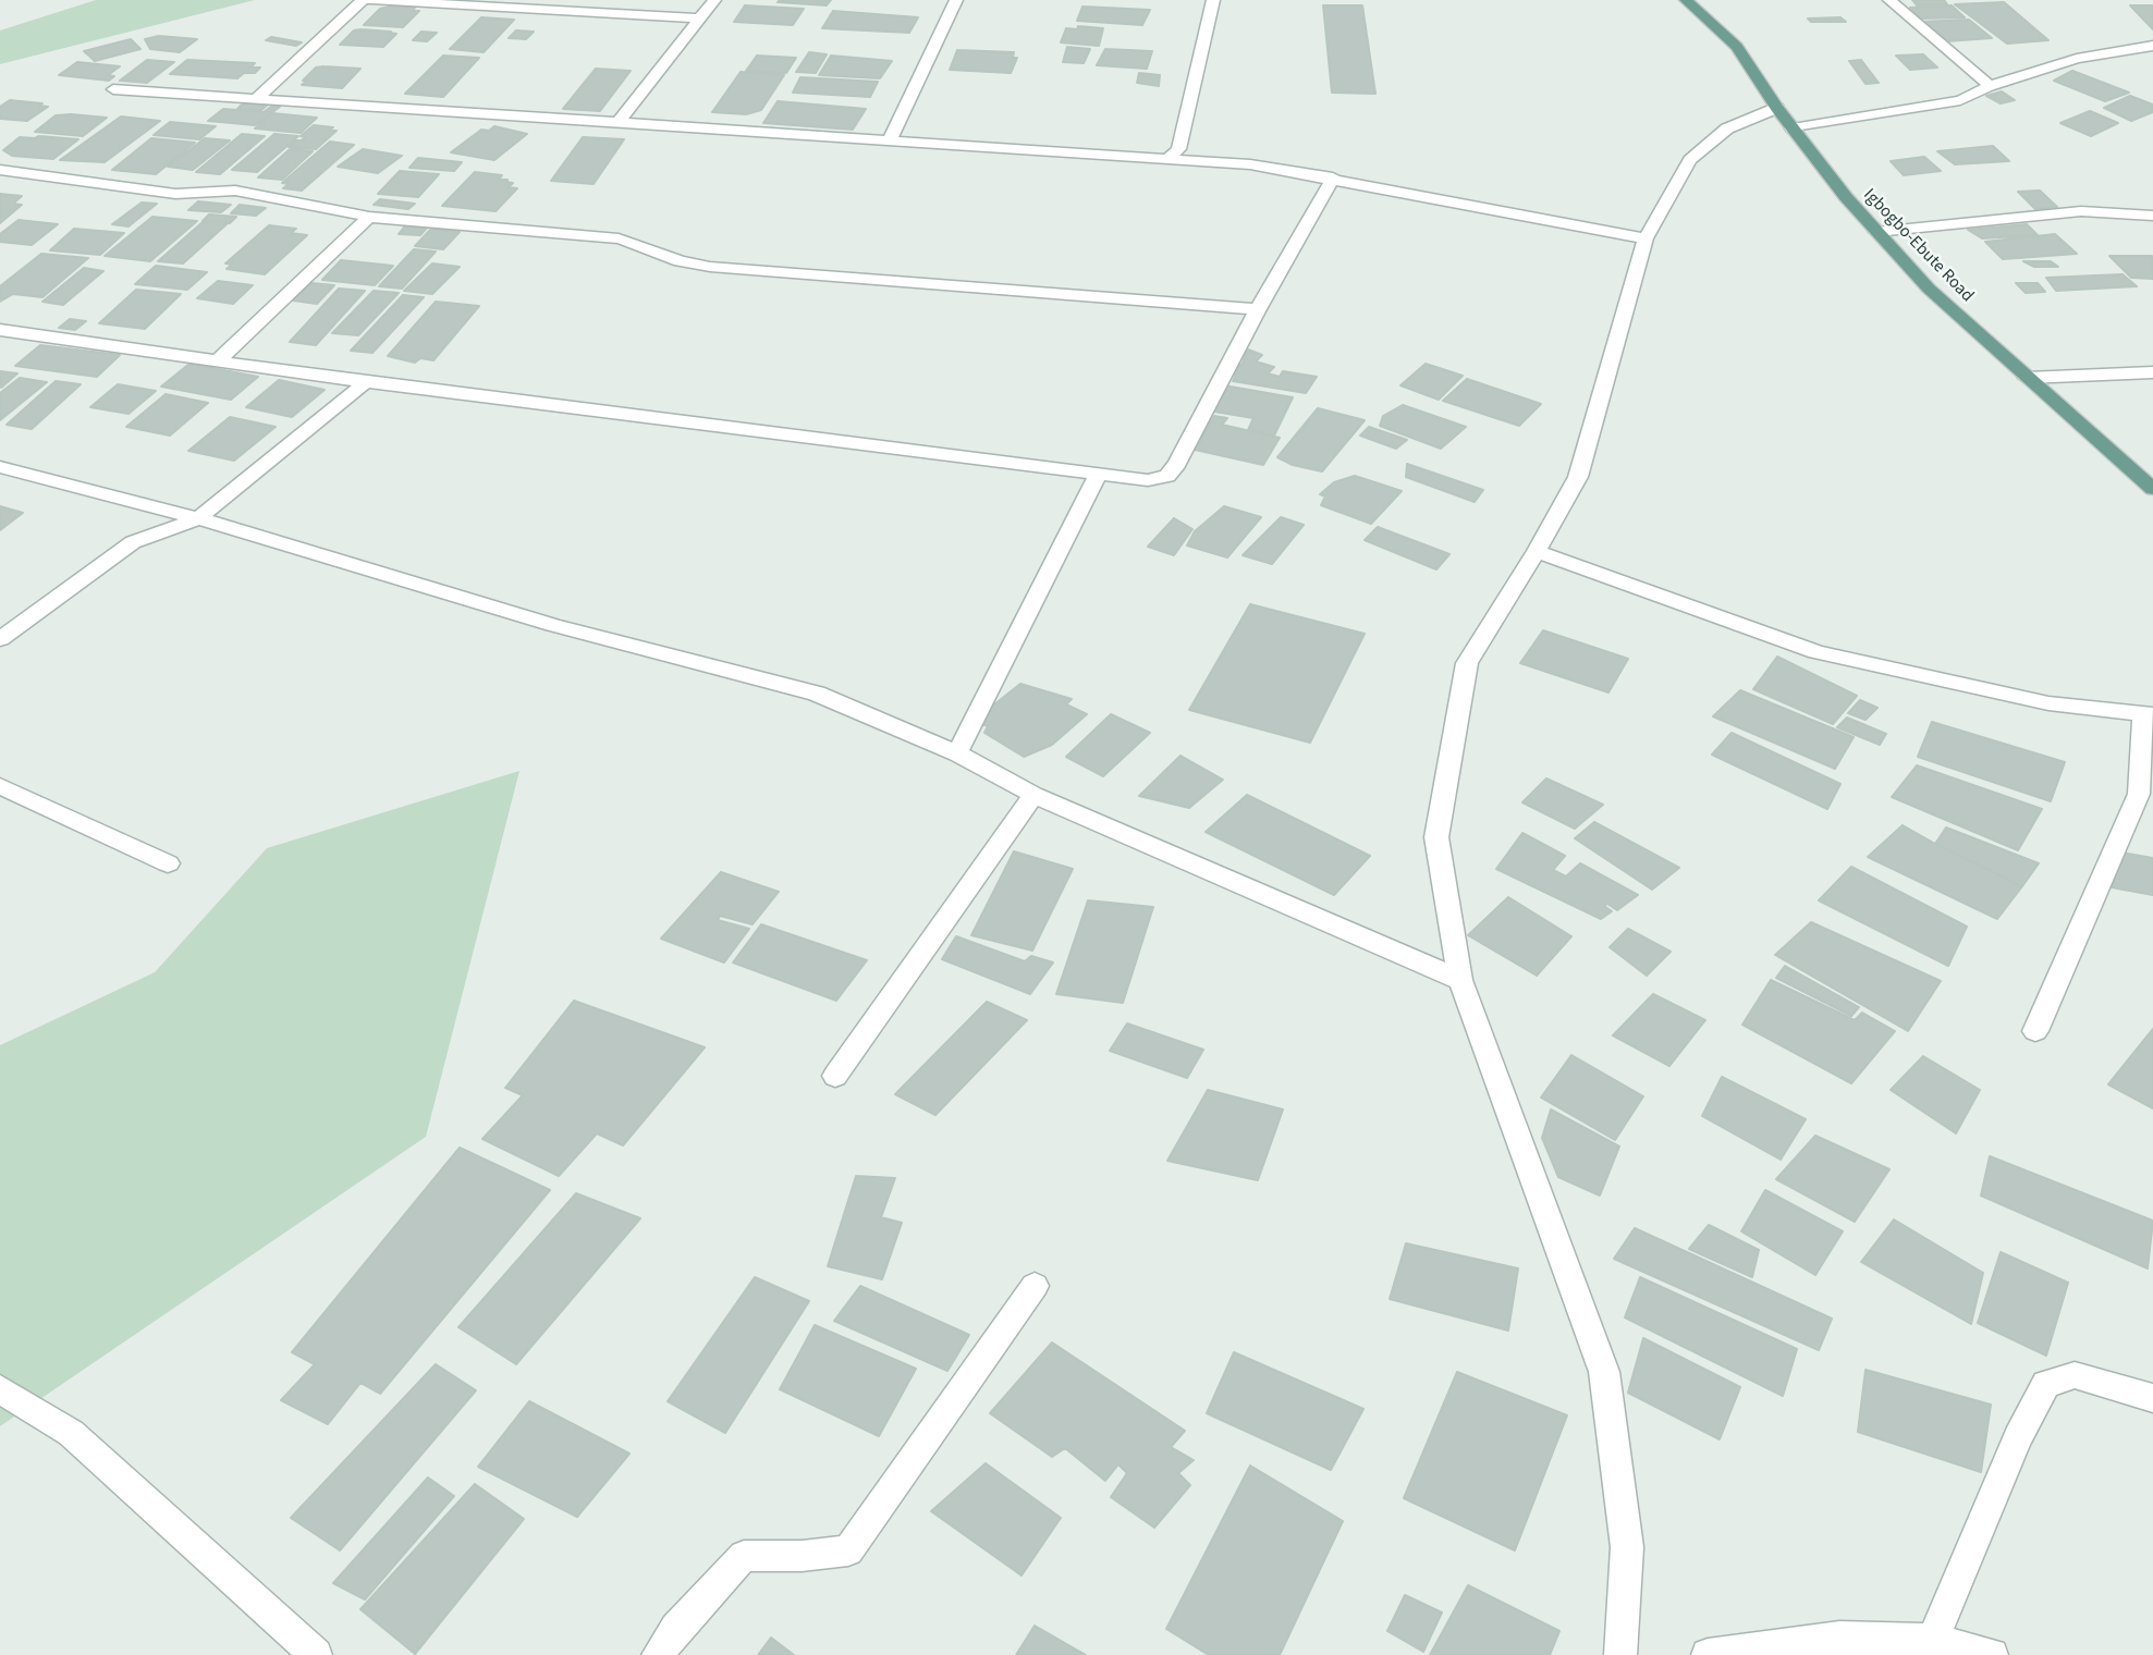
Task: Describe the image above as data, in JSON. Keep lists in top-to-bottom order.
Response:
{
  "streets": {
    "main road": ["Igbogbo-Ebute Road"]
  }
}
